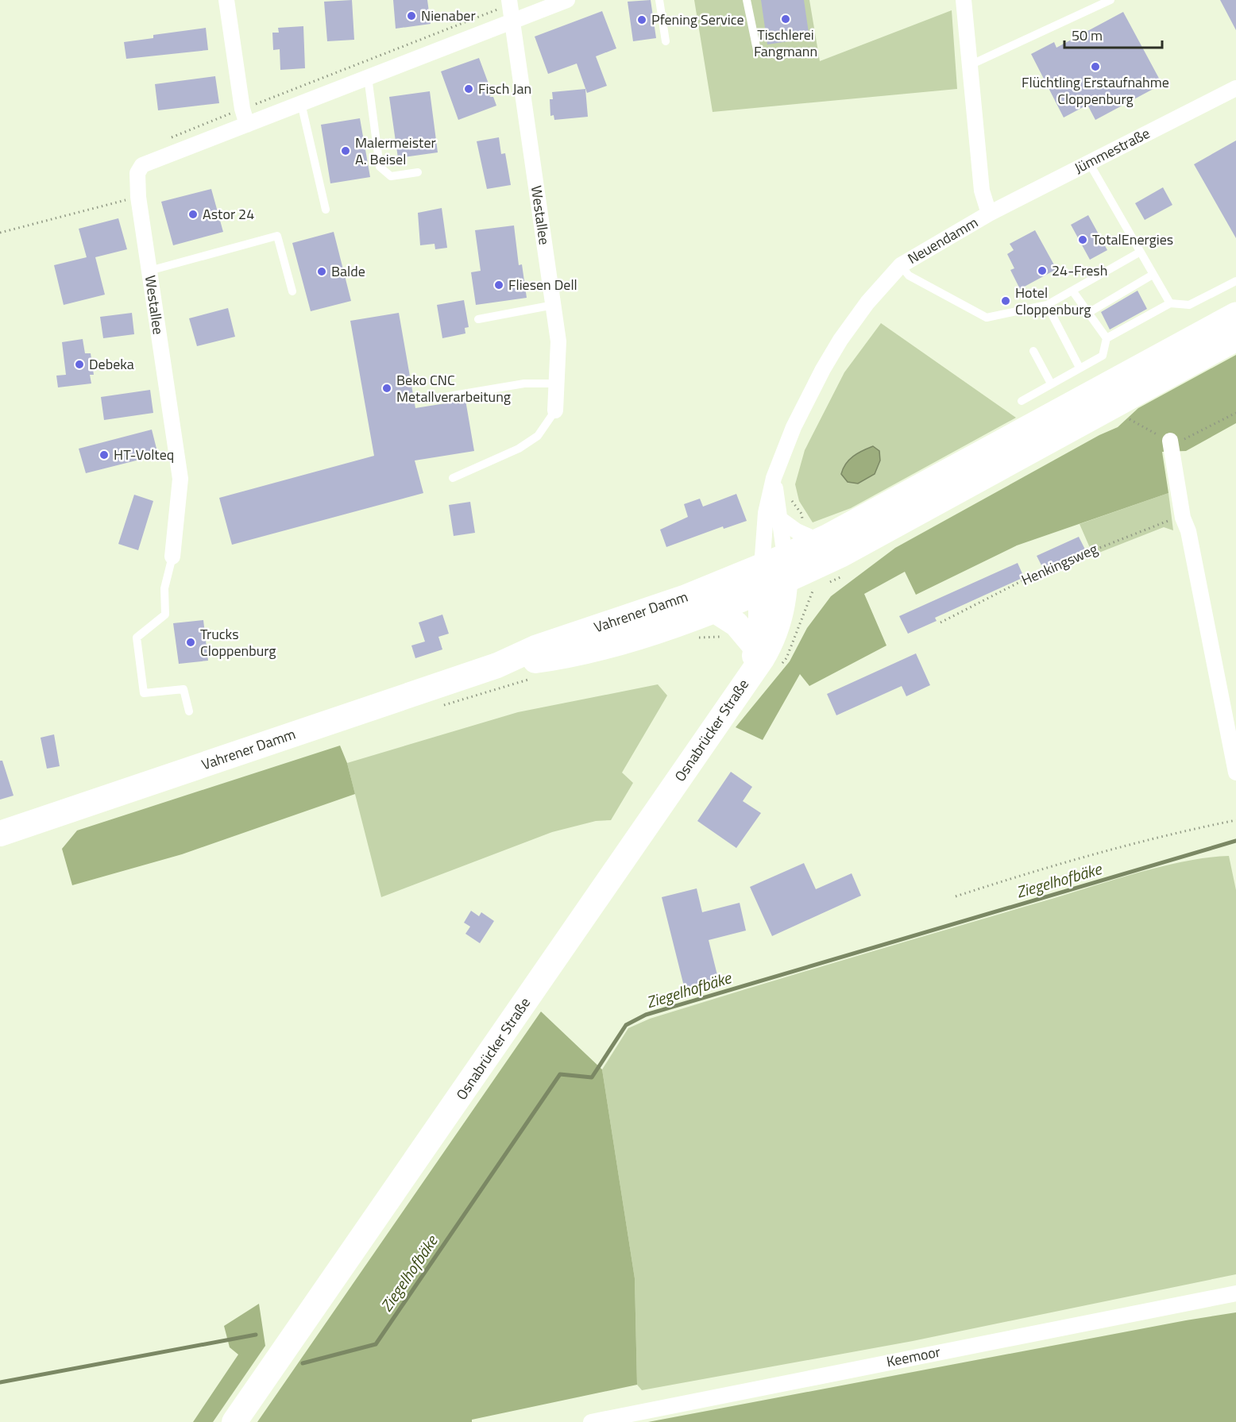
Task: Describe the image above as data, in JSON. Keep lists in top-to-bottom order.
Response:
{
  "streets": {
    "main road": ["Vahrener Damm", "Osnabrücker Straße"],
    "street": [
      "Jümmestraße",
      "Westallee",
      "Neuendamm",
      "Keemoor"
    ],
    "path": ["Henkingsweg"]
  },
  "crossings": [
    ["Jümmestraße", "Neuendamm"],
    ["Neuendamm", "Vahrener Damm"],
    ["Neuendamm", "Osnabrücker Straße"],
    ["Vahrener Damm", "Osnabrücker Straße"]
  ],
  "water": ["Ziegelhofbäke"],
  "places": [
    "Nienaber",
    "Tischlerei Fangmann",
    "Pfening Service",
    "Flüchtling Erstaufnahme Cloppenburg",
    "Fisch Jan",
    "Malermeister A. Beisel",
    "Astor 24",
    "TotalEnergies",
    "24-Fresh",
    "Balde",
    "Fliesen Dell",
    "Hotel Cloppenburg",
    "Debeka",
    "Beko CNC Metallverarbeitung",
    "HT-Volteq",
    "Trucks Cloppenburg"
  ],
  "scale_bar": "50 m"
}
